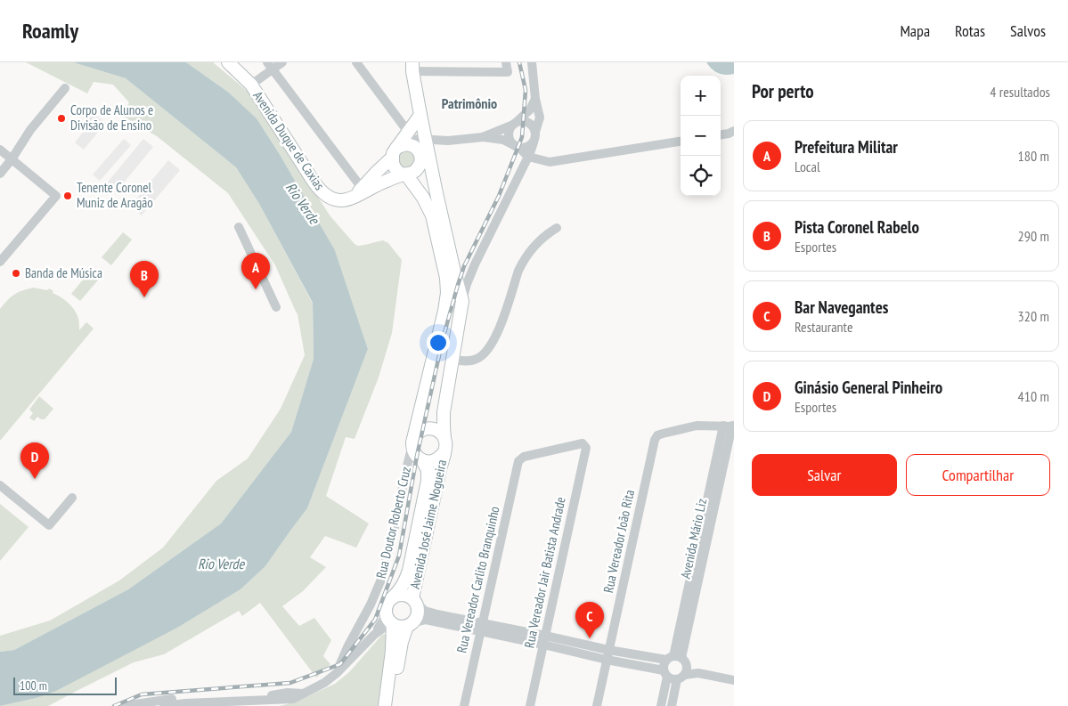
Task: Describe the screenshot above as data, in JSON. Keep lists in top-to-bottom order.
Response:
{
  "streets": {
    "main road": ["Avenida Duque de Caxias", "Rua Doutor Roberto Cruz", "Avenida José Jaime Nogueira"],
    "street": [
      "Avenida Mário Liz",
      "Rua Vereador João Rita",
      "Rua Vereador Jair Batista Andrade",
      "Rua Vereador Carlito Branquinho"
    ]
  },
  "crossings": [
    ["Avenida Duque de Caxias", "Rua Doutor Roberto Cruz"],
    ["Avenida Duque de Caxias", "Avenida José Jaime Nogueira"],
    ["Rua Doutor Roberto Cruz", "Avenida José Jaime Nogueira"],
    ["Avenida Mário Liz", "Rua Vereador João Rita"],
    ["Rua Vereador Jair Batista Andrade", "Rua Vereador Carlito Branquinho"]
  ],
  "districts": ["Patrimônio"],
  "water": ["Rio Verde"],
  "places": ["Corpo de Alunos e Divisão de Ensino", "Tenente Coronel Muniz de Aragão", "Banda de Música"],
  "scale_bar": "100 m",
  "page": {
    "header": "Roamly",
    "nav": ["Mapa", "Rotas", "Salvos"],
    "heading": ["Por perto", "4 resultados"],
    "map_buttons": ["+", "−"],
    "list": [
      {
        "mark": "A",
        "name": "Prefeitura Militar",
        "note": "Local",
        "value": "180 m"
      },
      {
        "mark": "B",
        "name": "Pista Coronel Rabelo",
        "note": "Esportes",
        "value": "290 m"
      },
      {
        "mark": "C",
        "name": "Bar Navegantes",
        "note": "Restaurante",
        "value": "320 m"
      },
      {
        "mark": "D",
        "name": "Ginásio General Pinheiro",
        "note": "Esportes",
        "value": "410 m"
      }
    ],
    "pins": [
      "A",
      "B",
      "D",
      "C"
    ],
    "buttons": ["Salvar", "Compartilhar"],
    "scale": "100 m"
  }
}
